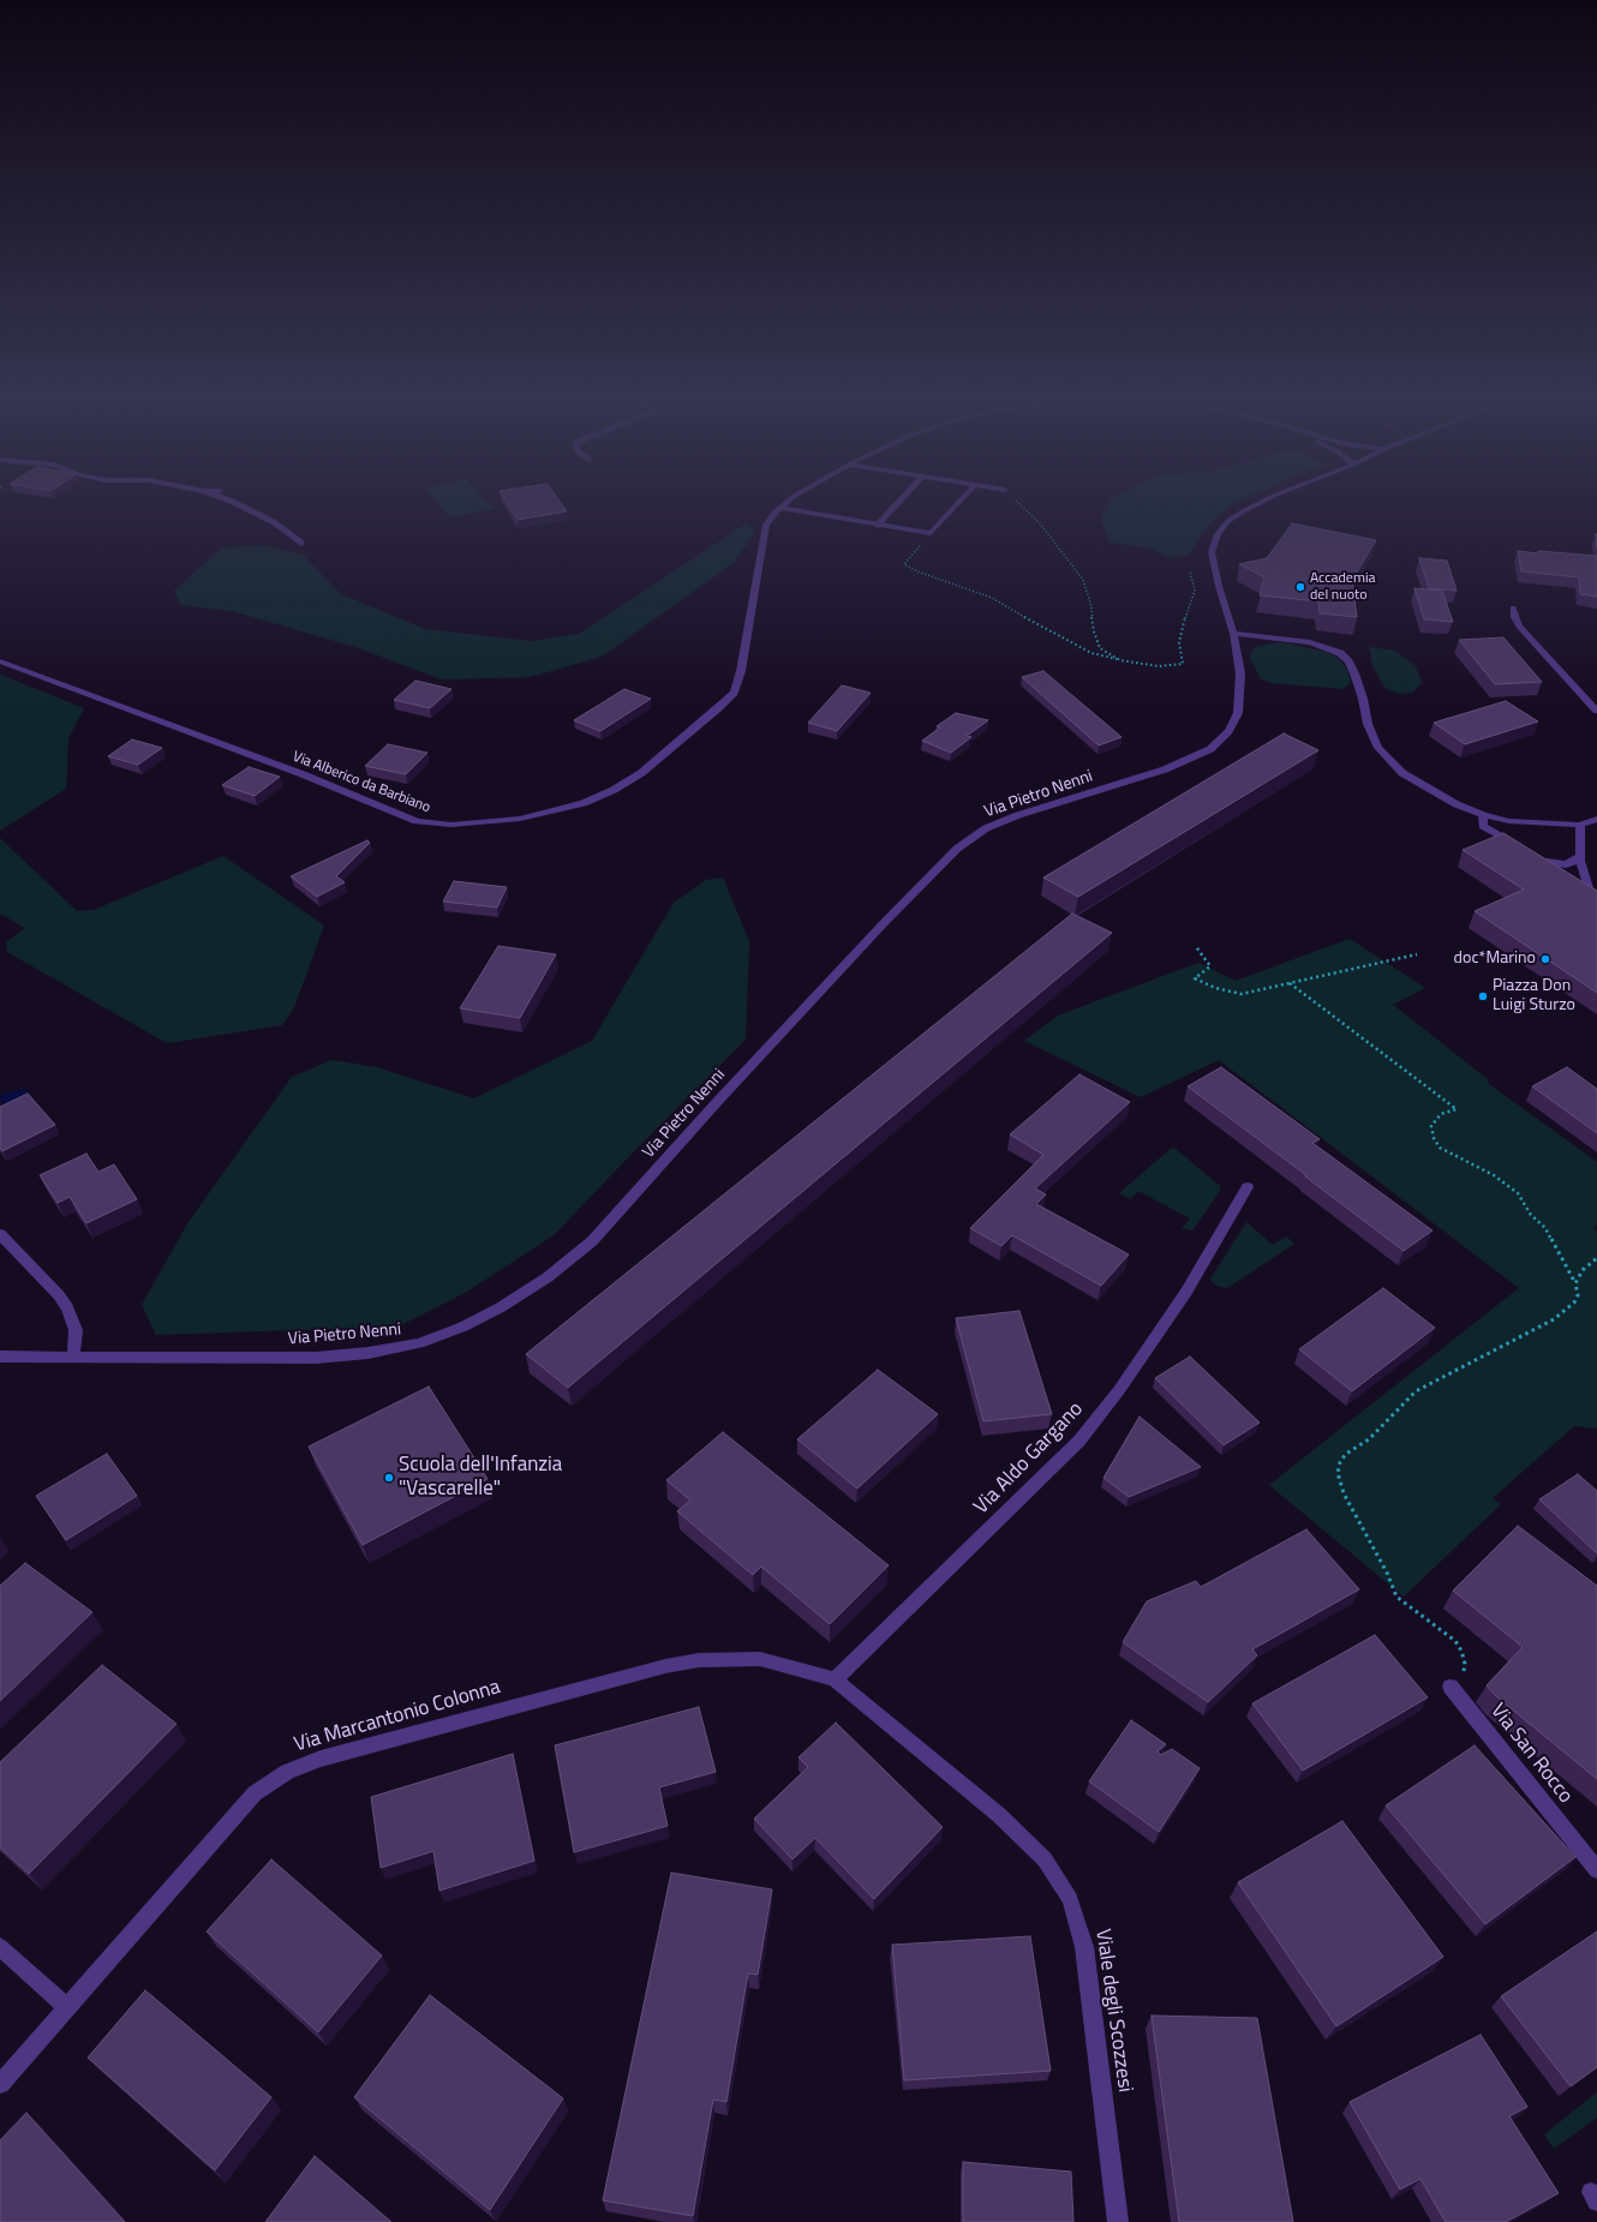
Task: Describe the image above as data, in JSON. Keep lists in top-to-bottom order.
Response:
{
  "streets": {
    "street": [
      "Via Alberico da Barbiano",
      "Via Pietro Nenni",
      "Via Aldo Gargano",
      "Via Marcantonio Colonna",
      "Via San Rocco",
      "Viale degli Scozzesi"
    ]
  },
  "crossings": [
    ["Via Aldo Gargano", "Via Marcantonio Colonna"],
    ["Via Aldo Gargano", "Viale degli Scozzesi"],
    ["Via Marcantonio Colonna", "Viale degli Scozzesi"]
  ],
  "places": [
    "Accademia del nuoto",
    "doc*Marino",
    "Piazza Don Luigi Sturzo",
    "Scuola dell'Infanzia \"Vascarelle\""
  ]
}
